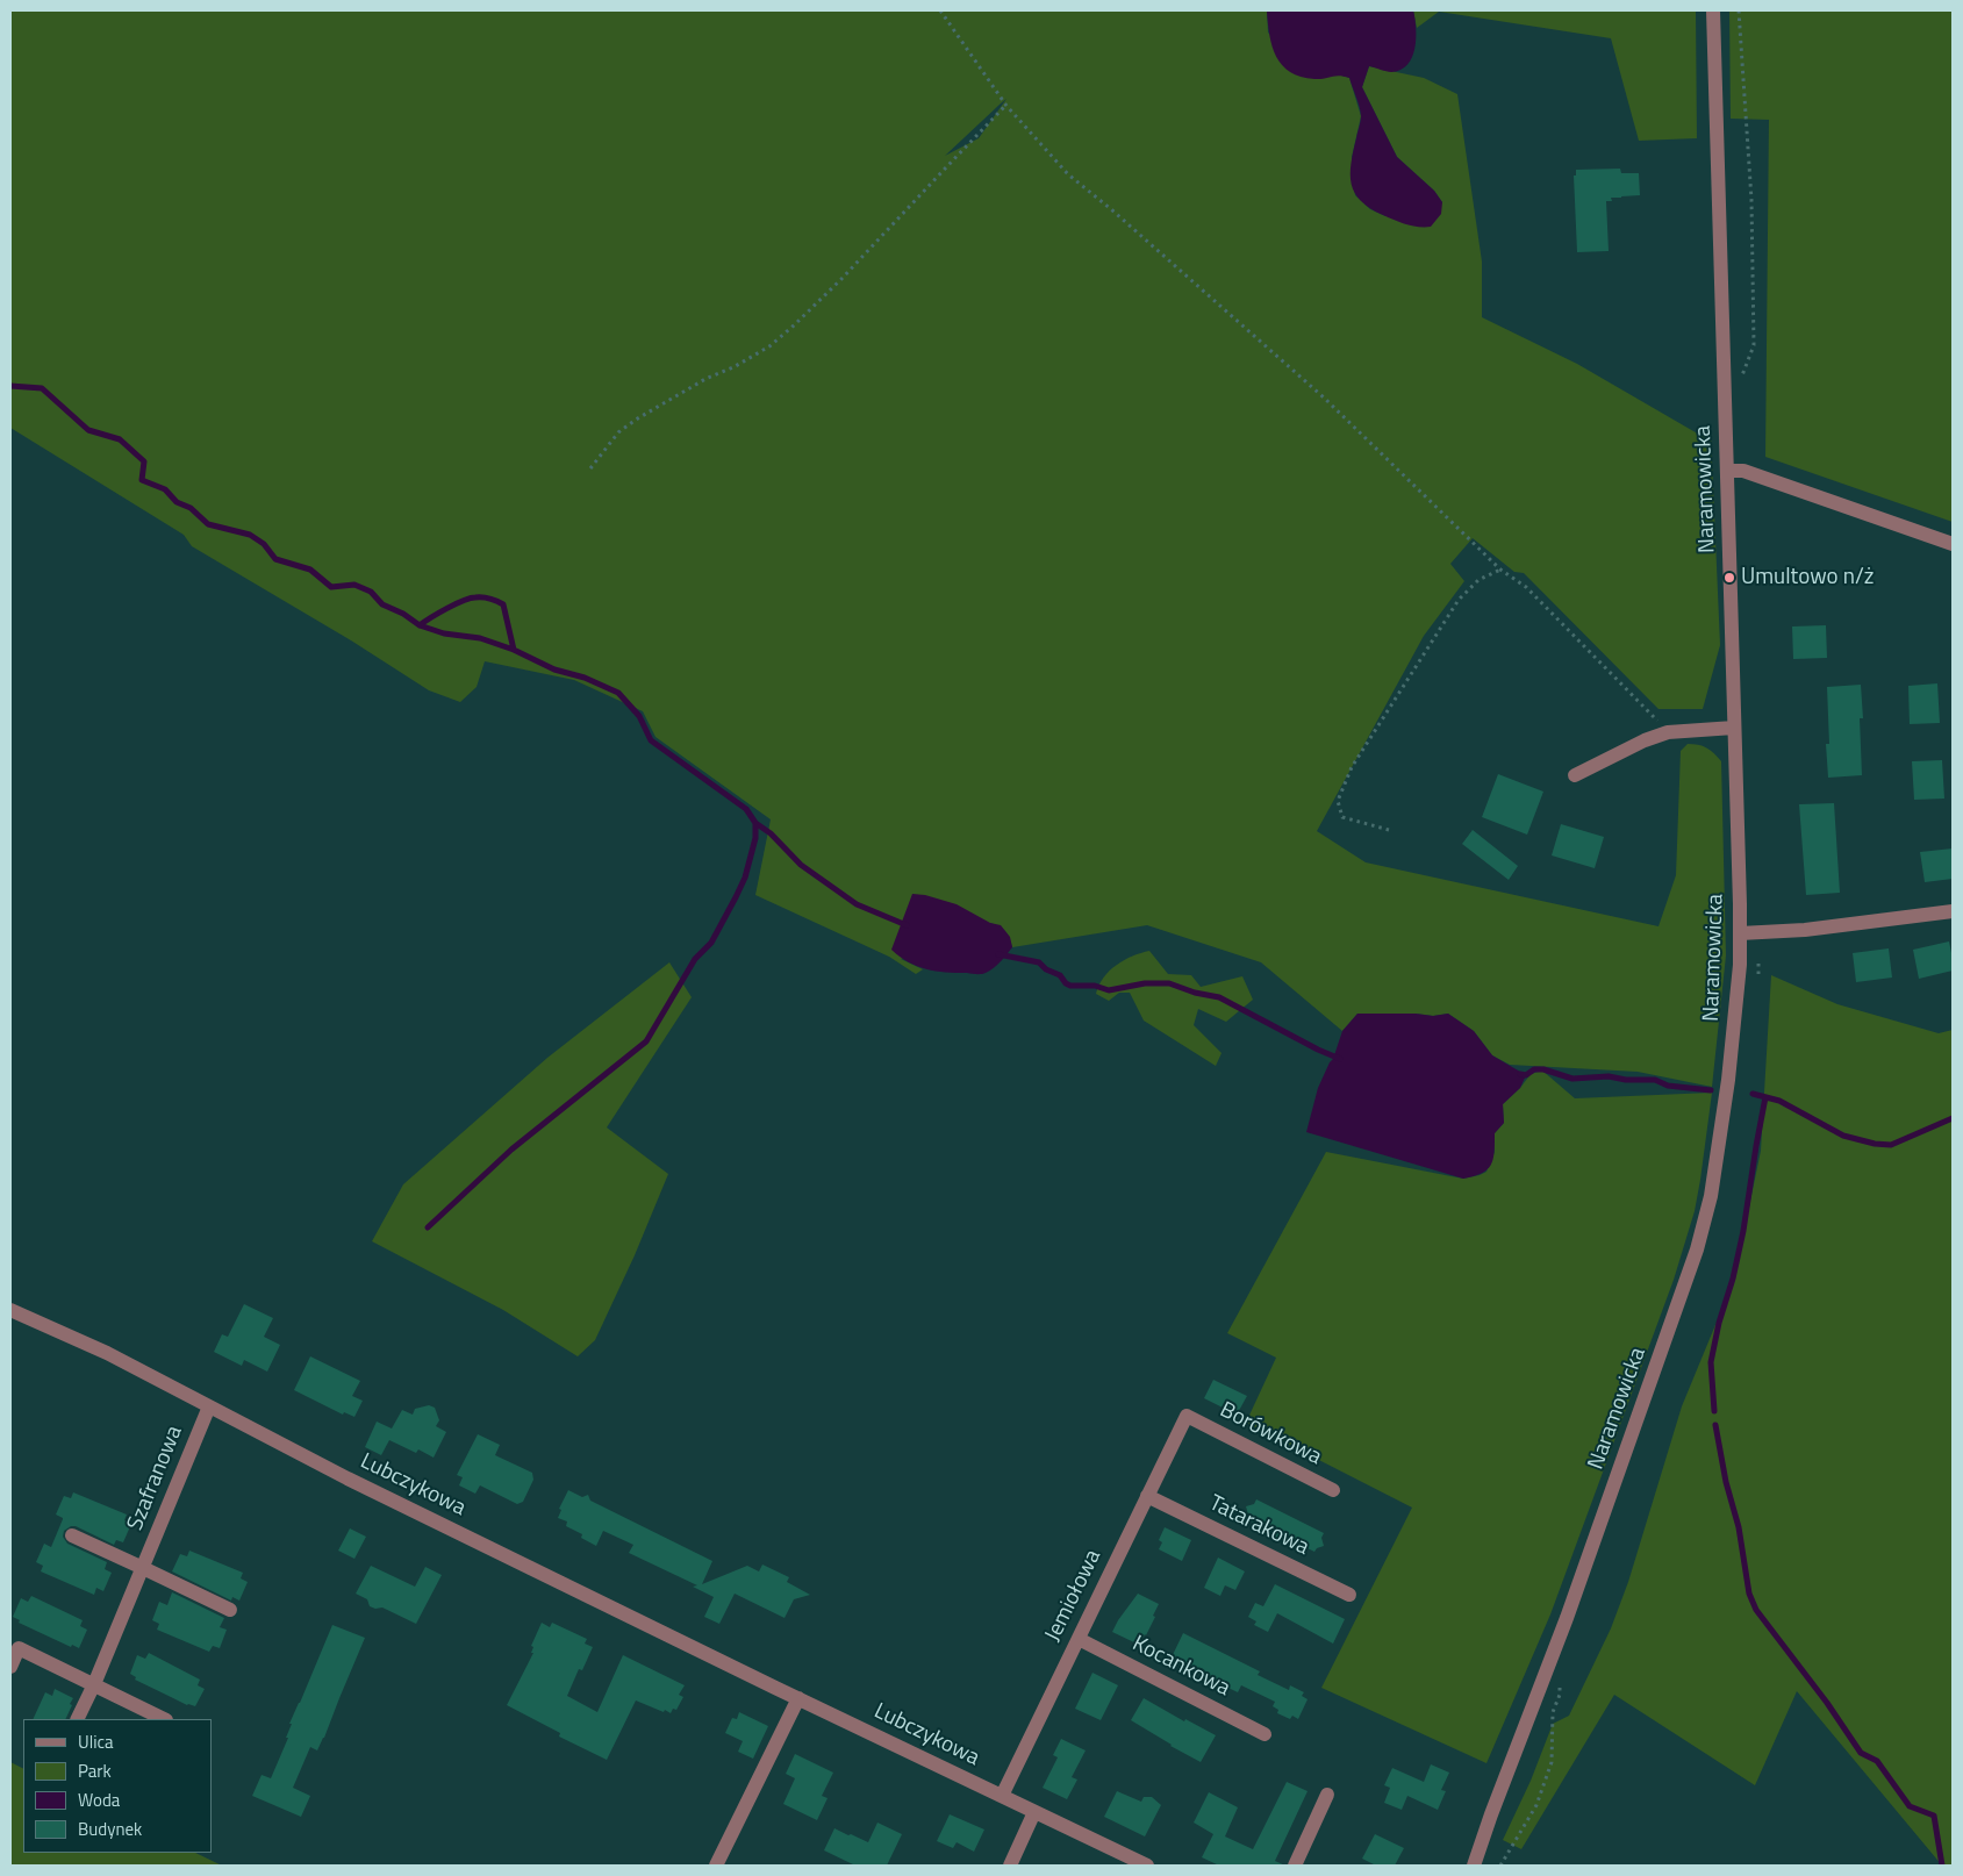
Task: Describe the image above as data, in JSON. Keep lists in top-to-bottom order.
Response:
{
  "streets": {
    "street": [
      "Naramowicka",
      "Borówkowa",
      "Szafranowa",
      "Lubczykowa",
      "Tatarakowa",
      "Jemiołowa",
      "Kocankowa"
    ]
  },
  "crossings": [
    ["Borówkowa", "Jemiołowa"],
    ["Szafranowa", "Lubczykowa"],
    ["Lubczykowa", "Jemiołowa"],
    ["Tatarakowa", "Jemiołowa"],
    ["Jemiołowa", "Kocankowa"]
  ],
  "places": ["Umultowo n/ż"],
  "legend": [
    "Ulica",
    "Park",
    "Woda",
    "Budynek"
  ]
}
